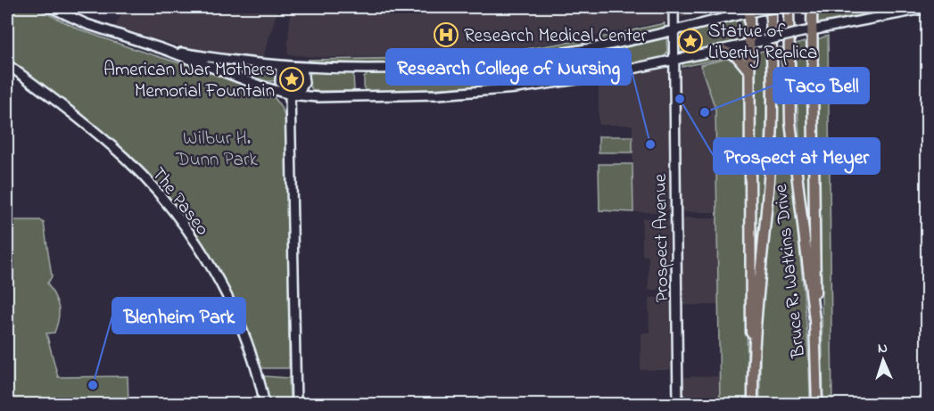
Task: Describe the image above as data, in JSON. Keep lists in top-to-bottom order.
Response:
{
  "streets": {
    "highway": ["Bruce R. Watkins Drive"],
    "main road": ["The Paseo", "Prospect Avenue"]
  },
  "parks": ["Wilbur H. Dunn Park"],
  "places": {
    "hospital": ["Research Medical Center"],
    "place": ["Statue of Liberty Replica", "American War Mothers Memorial Fountain"],
    "other": [
      "Prospect at Meyer",
      "Taco Bell",
      "Research College of Nursing",
      "Blenheim Park"
    ]
  },
  "north": "top"
}
